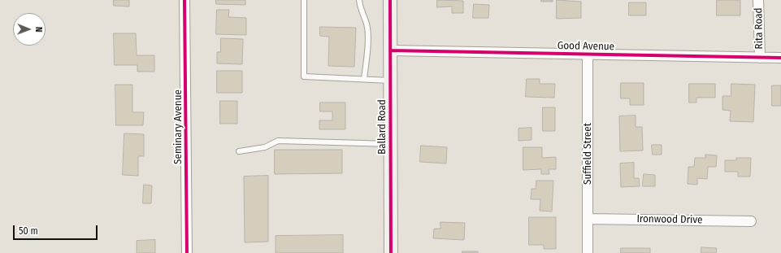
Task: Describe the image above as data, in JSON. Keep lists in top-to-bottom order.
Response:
{
  "streets": {
    "street": [
      "Rita Road",
      "Good Avenue",
      "Seminary Avenue",
      "Ballard Road",
      "Suffield Street",
      "Ironwood Drive"
    ]
  },
  "crossings": [
    ["Rita Road", "Good Avenue"],
    ["Good Avenue", "Ballard Road"],
    ["Good Avenue", "Suffield Street"],
    ["Suffield Street", "Ironwood Drive"]
  ],
  "scale_bar": "50 m",
  "north": "right"
}
